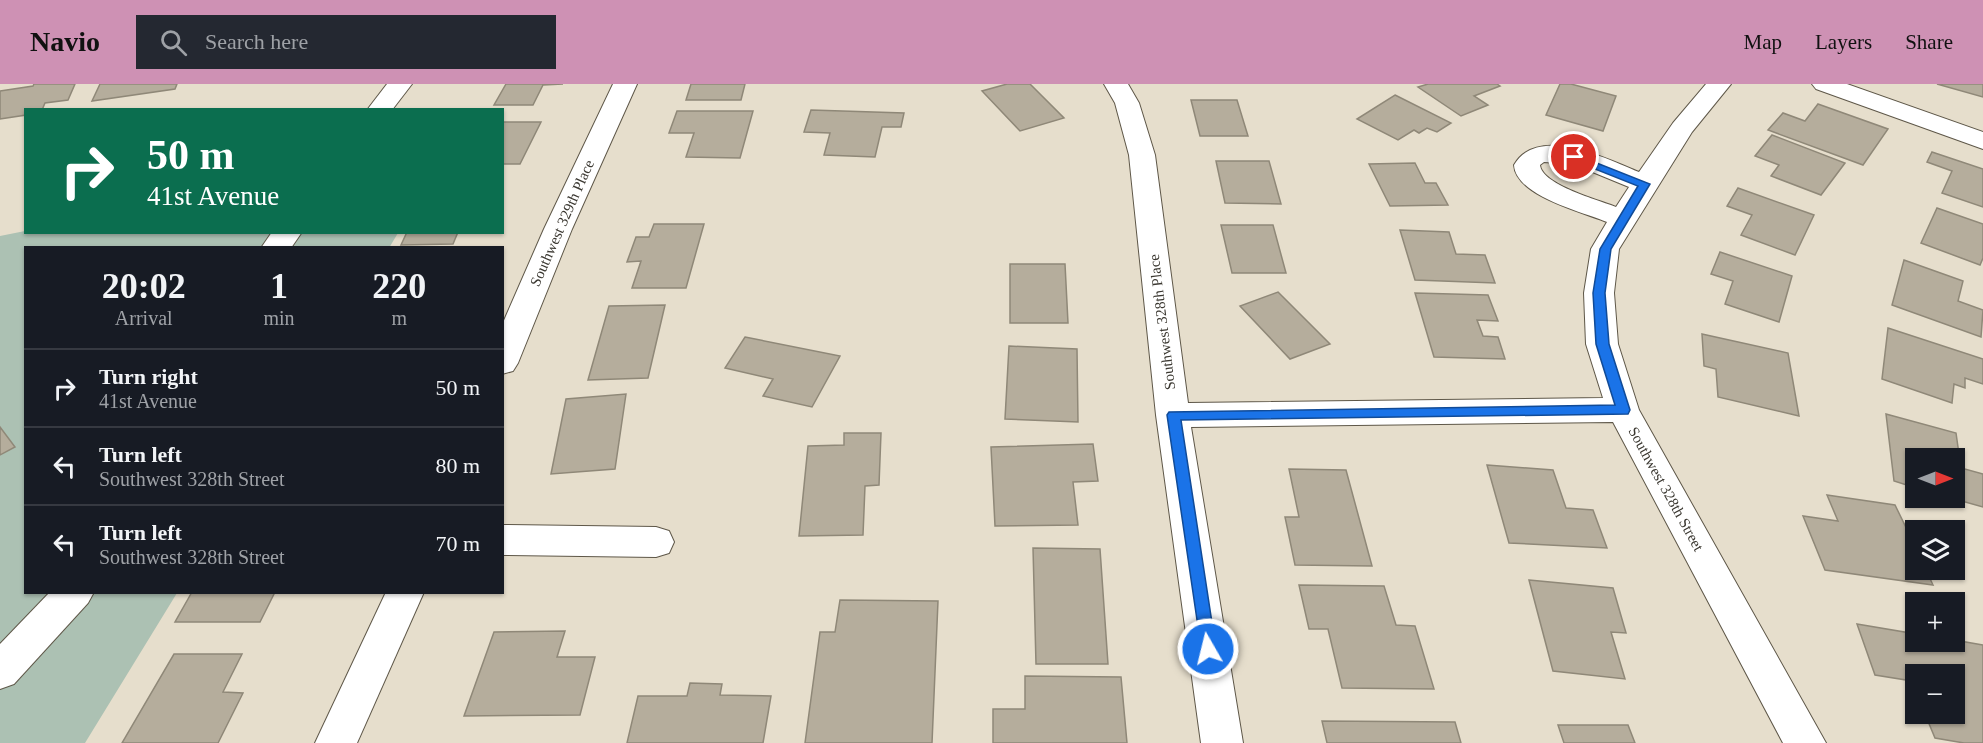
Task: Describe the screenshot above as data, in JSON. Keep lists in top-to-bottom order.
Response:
{
  "streets": {
    "street": ["Southwest 329th Place", "Southwest 328th Place", "Southwest 328th Street"]
  },
  "north": "right",
  "page": {
    "header": "Navio",
    "search": "Search here",
    "nav": ["Map", "Layers", "Share"],
    "turn": ["50 m", "41st Avenue"],
    "eta": [
      "20:02",
      "Arrival",
      "1",
      "min",
      "220",
      "m"
    ],
    "list": [
      {
        "name": "Turn right",
        "note": "41st Avenue",
        "value": "50 m"
      },
      {
        "name": "Turn left",
        "note": "Southwest 328th Street",
        "value": "80 m"
      },
      {
        "name": "Turn left",
        "note": "Southwest 328th Street",
        "value": "70 m"
      }
    ],
    "map_buttons": ["+", "−"]
  }
}
